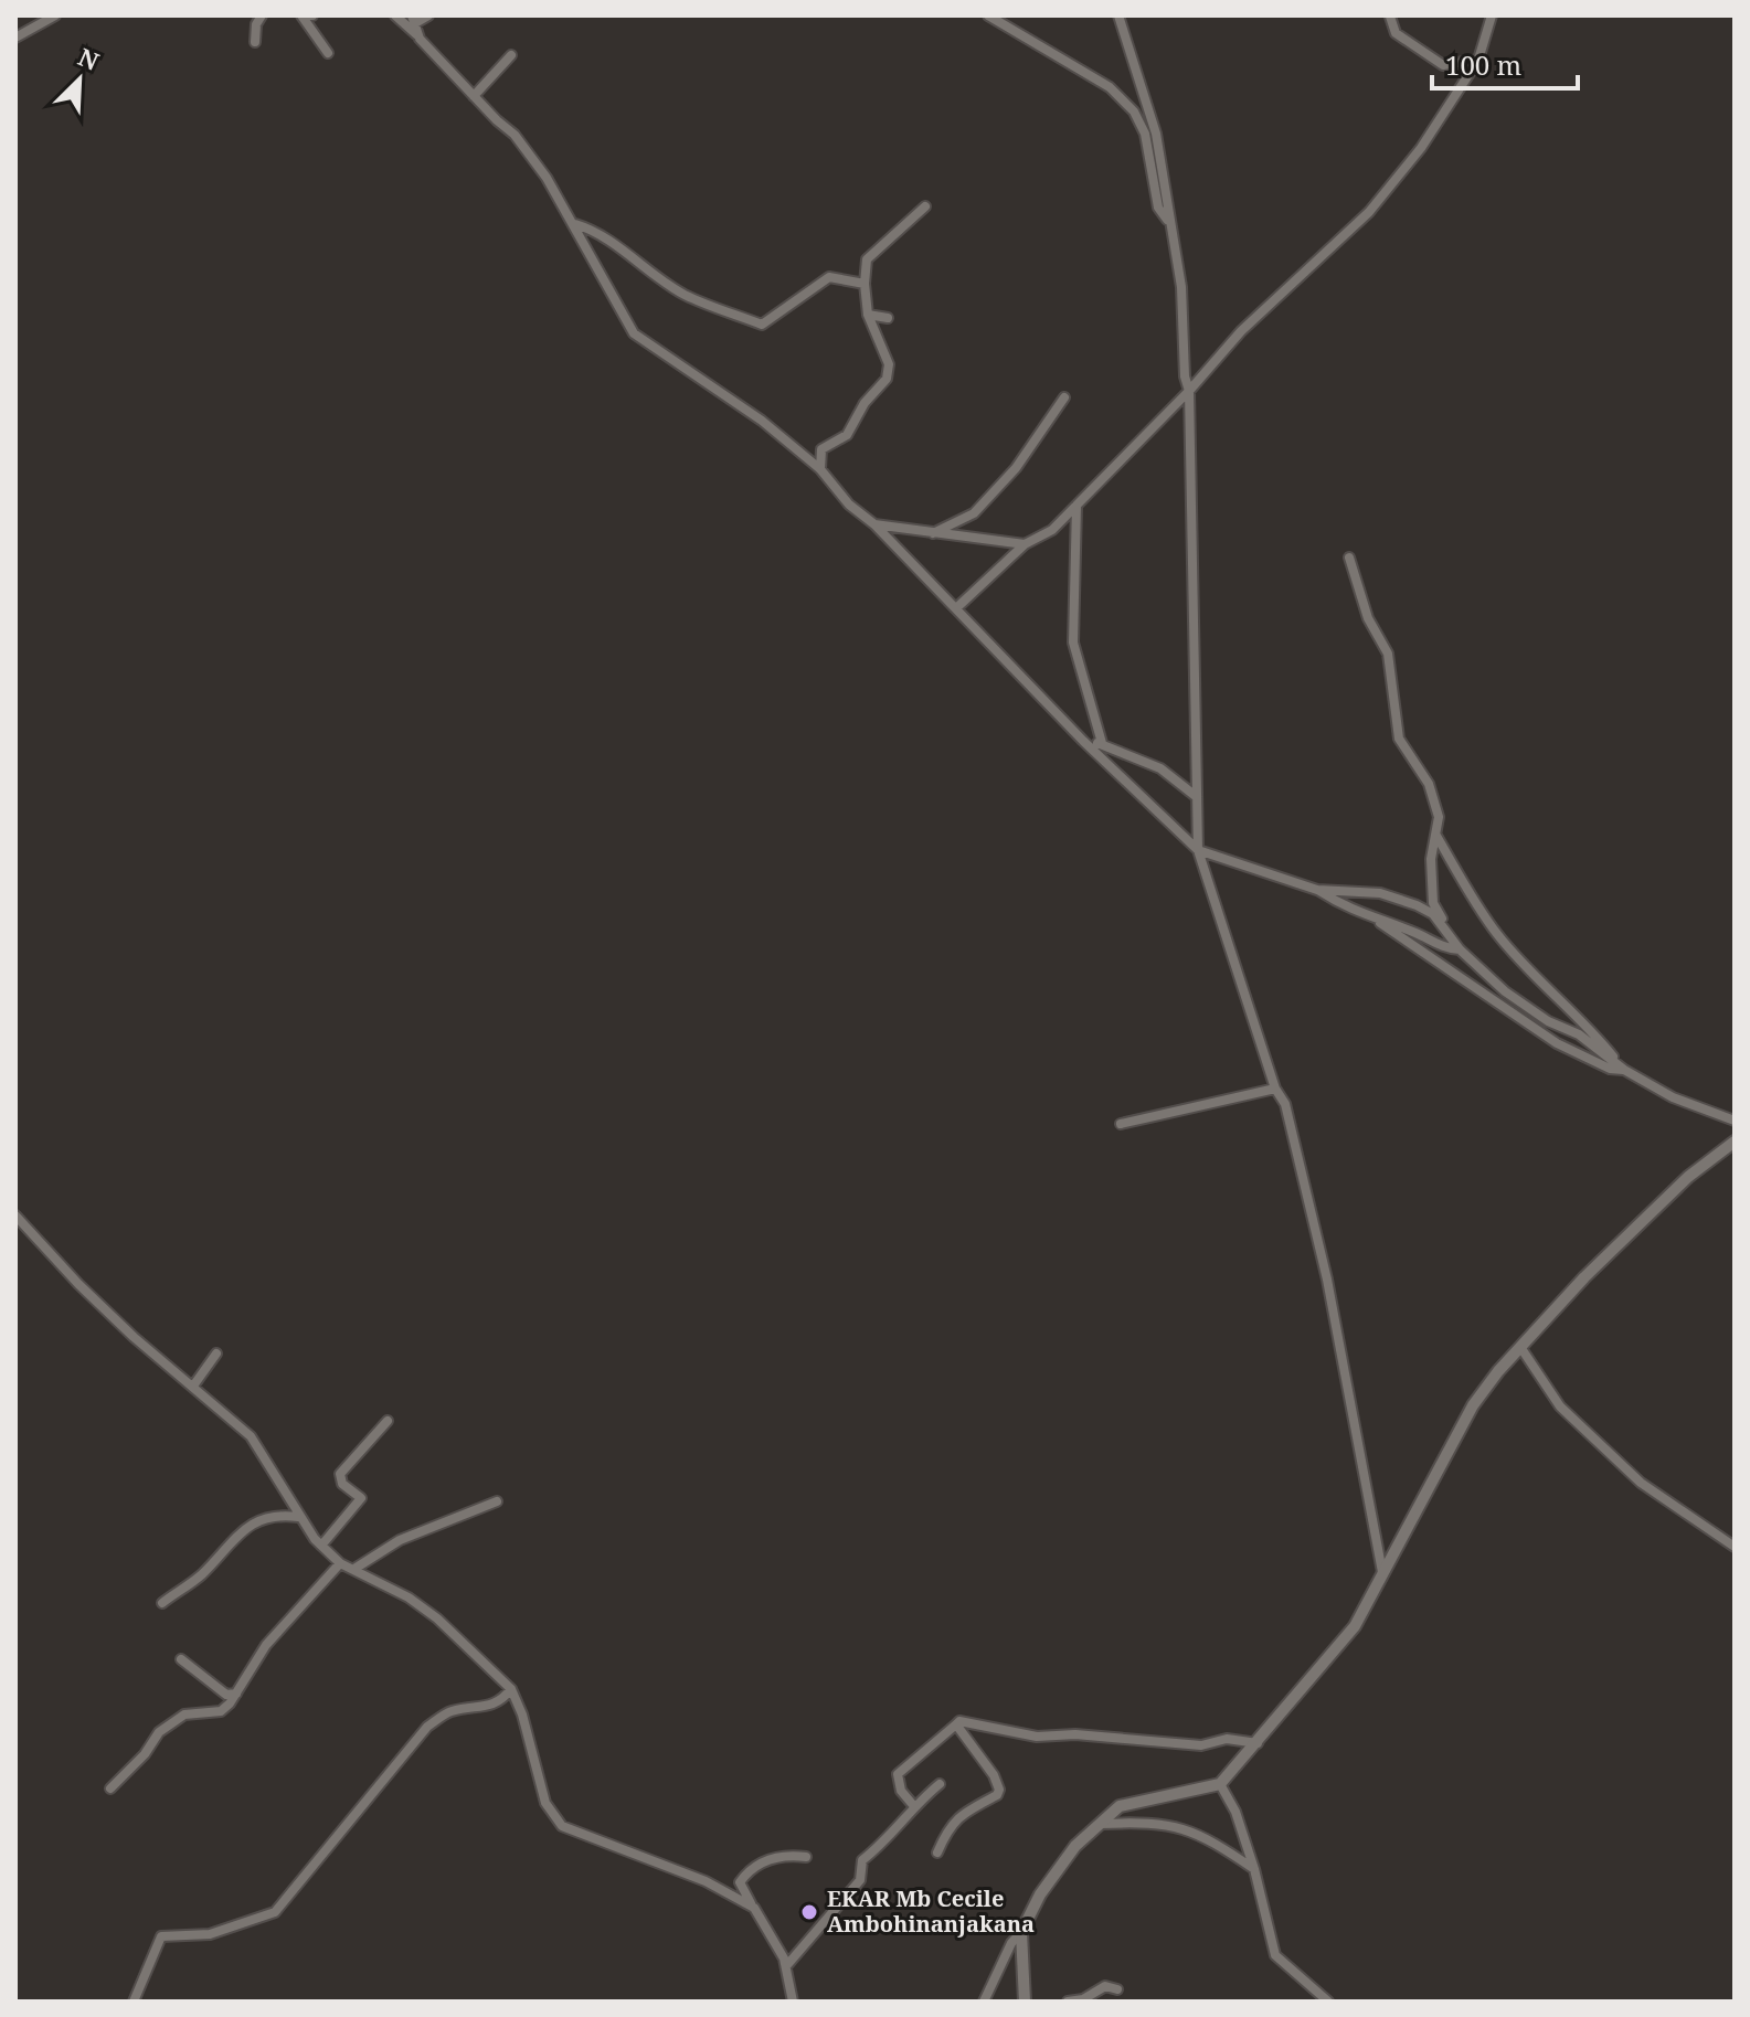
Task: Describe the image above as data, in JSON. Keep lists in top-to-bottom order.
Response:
{
  "places": ["EKAR Mb Cecile Ambohinanjakana"],
  "scale_bar": "100 m",
  "north": "top right"
}
